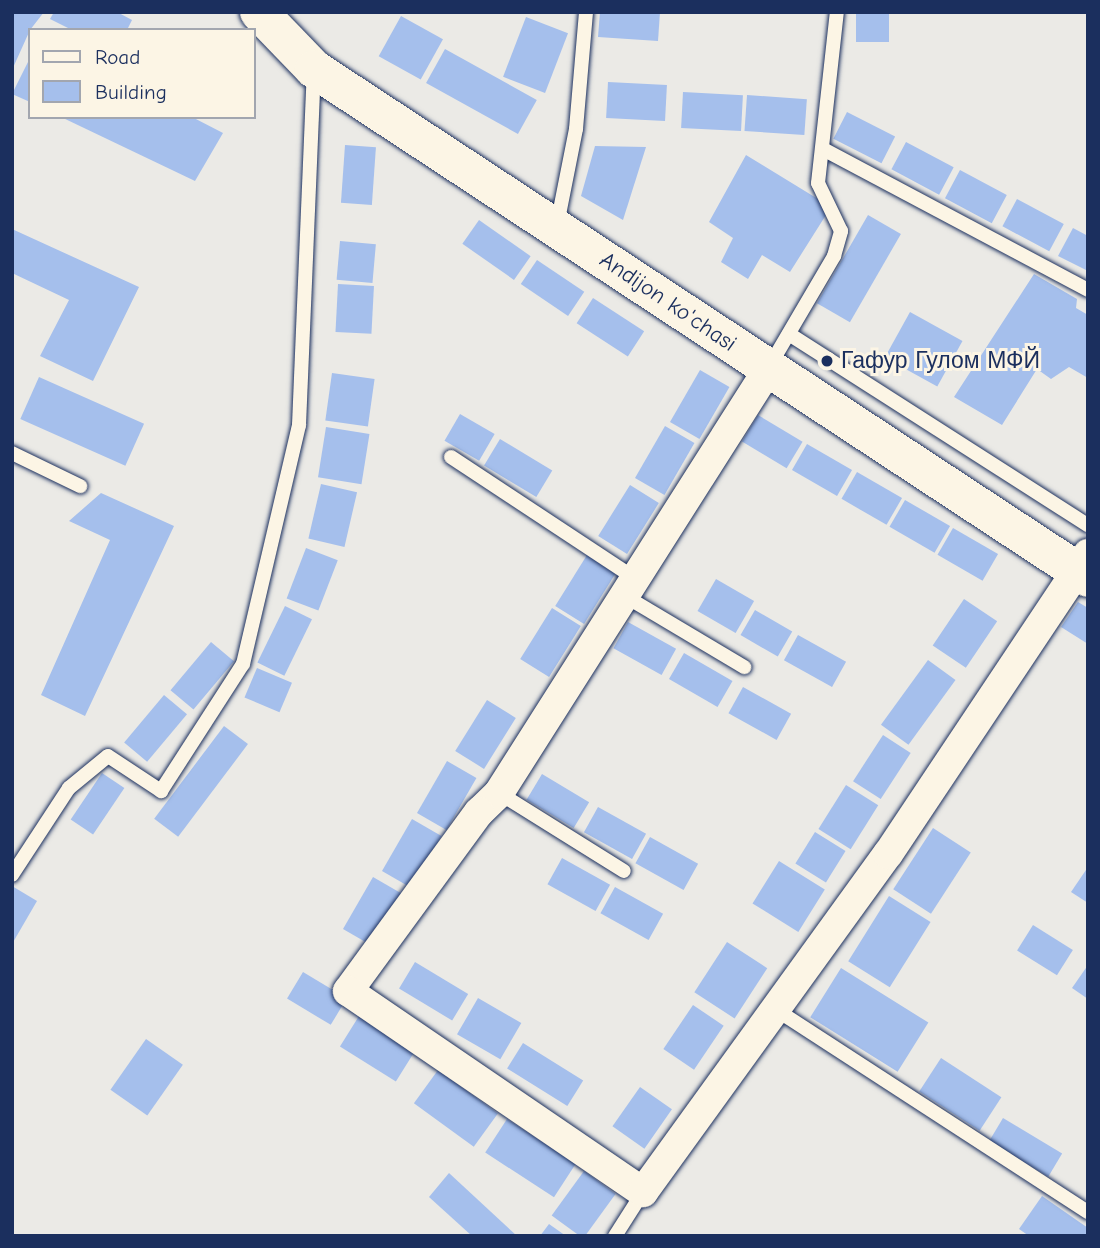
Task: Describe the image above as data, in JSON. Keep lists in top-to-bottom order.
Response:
{
  "streets": {
    "street": ["Andijon ko'chasi"]
  },
  "places": ["Гафур Гулом МФЙ"],
  "legend": ["Road", "Building"]
}
